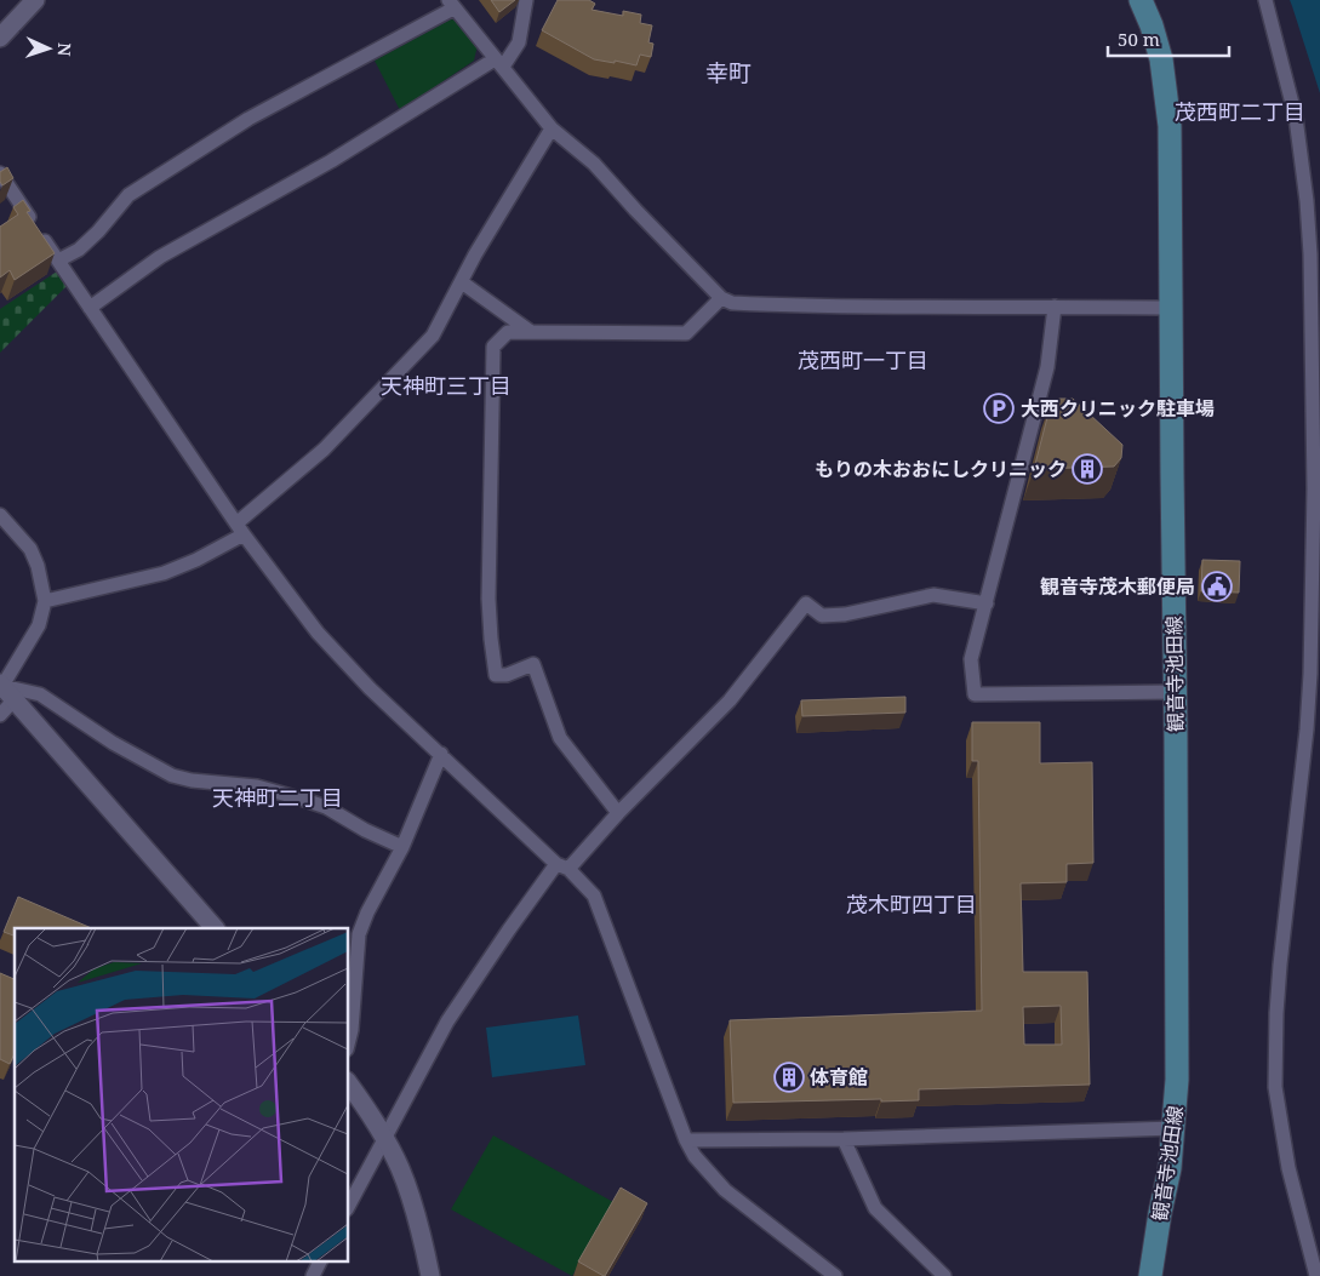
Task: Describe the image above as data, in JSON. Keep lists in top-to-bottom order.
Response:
{
  "streets": {
    "main road": ["観音寺池田線"]
  },
  "districts": [
    "幸町",
    "茂西町二丁目",
    "茂西町一丁目",
    "天神町三丁目",
    "天神町二丁目",
    "茂木町四丁目"
  ],
  "places": {
    "parking": ["大西クリニック駐車場"],
    "building": ["もりの木おおにしクリニック", "体育館"],
    "public building": ["観音寺茂木郵便局"]
  },
  "scale_bar": "50 m",
  "north": "right"
}
